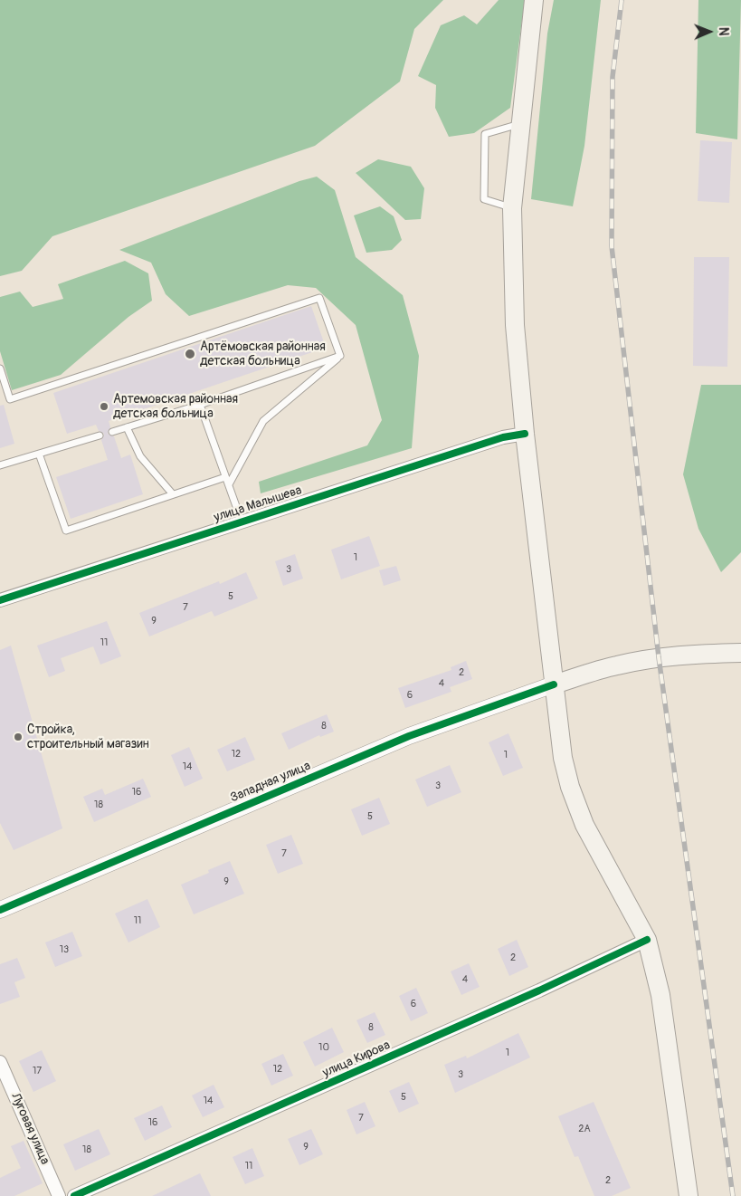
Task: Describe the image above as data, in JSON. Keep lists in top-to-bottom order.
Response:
{
  "streets": {
    "street": [
      "улица Малышева",
      "Западная улица",
      "улица Кирова",
      "Луговая улица"
    ]
  },
  "places": ["Артёмовская районная детская больница", "Артемовская районная детская больница", "Стройка, строительный магазин"],
  "house_numbers": [
    "1",
    "3",
    "5",
    "7",
    "9",
    "11",
    "2",
    "4",
    "6",
    "8",
    "12",
    "1",
    "14",
    "3",
    "16",
    "18",
    "5",
    "7",
    "9",
    "11",
    "13",
    "2",
    "4",
    "6",
    "8",
    "10",
    "1",
    "12",
    "17",
    "3",
    "5",
    "14",
    "7",
    "16",
    "2А",
    "9",
    "18",
    "11",
    "2"
  ],
  "north": "right"
}
